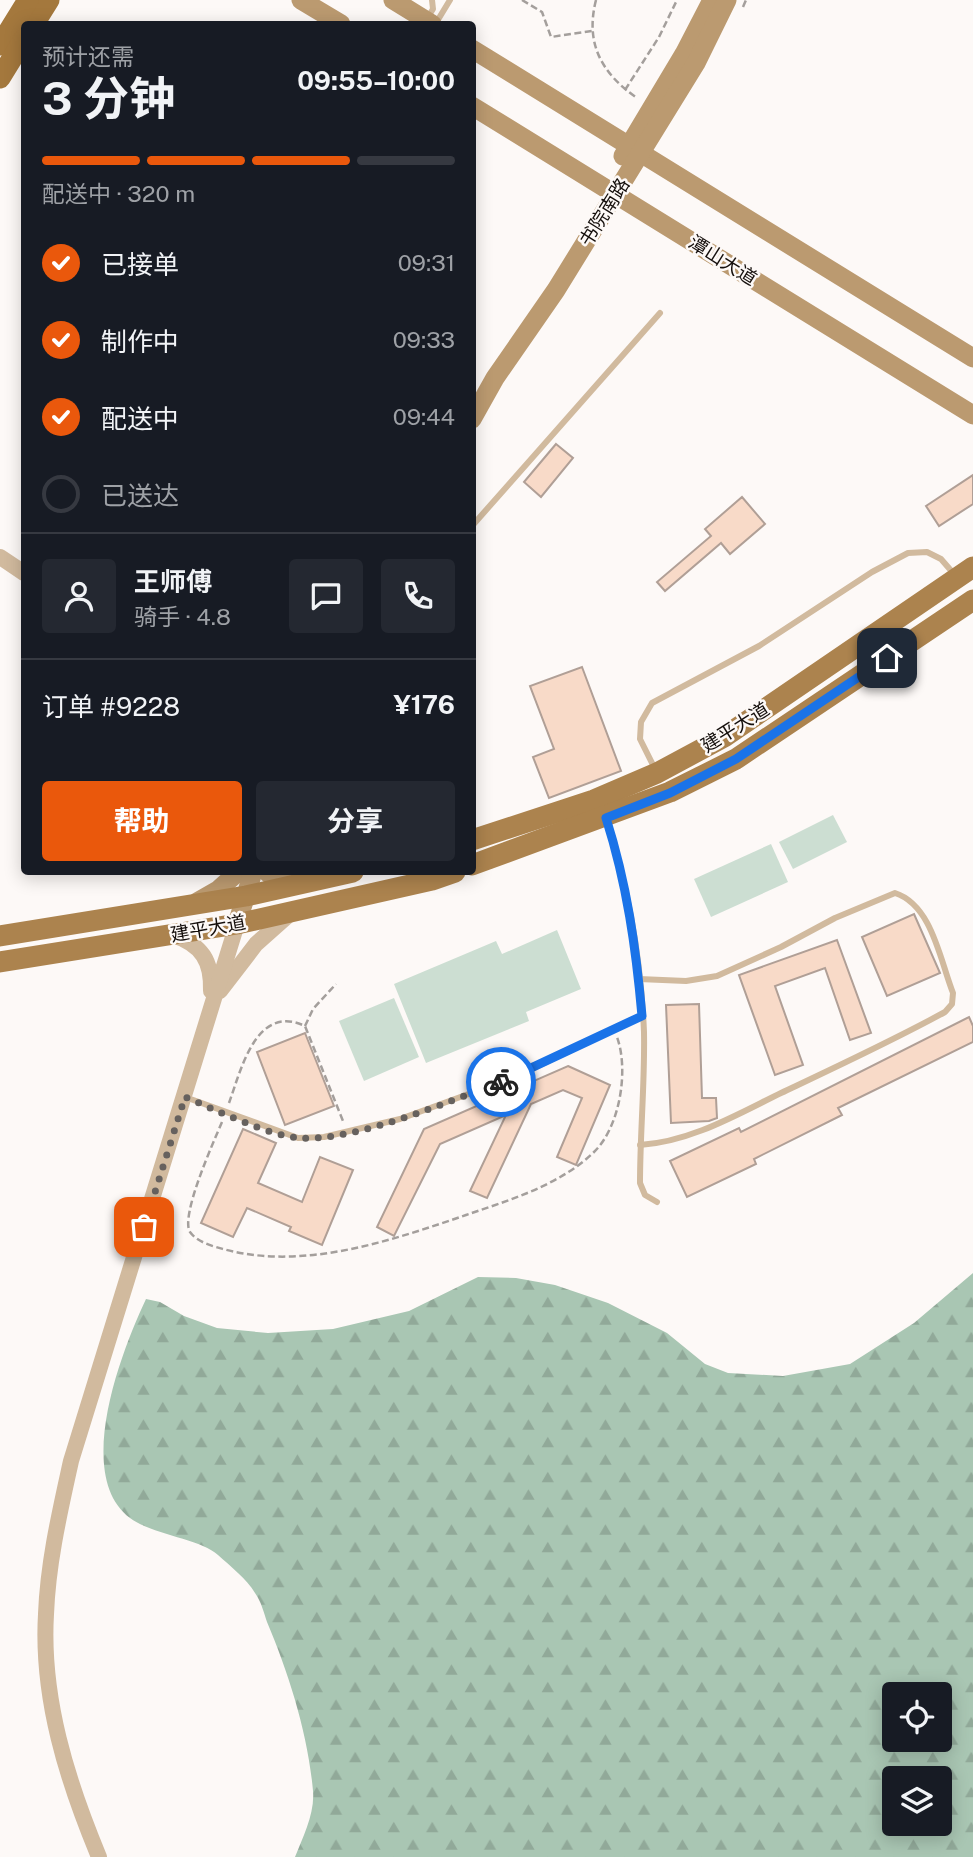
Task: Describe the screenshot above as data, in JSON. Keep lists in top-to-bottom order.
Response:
{
  "streets": {
    "main road": ["潭山大道", "建平大道"]
  },
  "page": {
    "heading": ["3 分钟", "预计还需", "09:55–10:00"],
    "panel": [
      "王师傅",
      "骑手 · 4.8",
      "订单 #9228",
      "¥176"
    ],
    "bar": "配送中 · 320 m",
    "list": [
      ["已接单", "09:31"],
      ["制作中", "09:33"],
      ["配送中", "09:44"],
      "已送达"
    ],
    "buttons": ["帮助", "分享"]
  }
}
